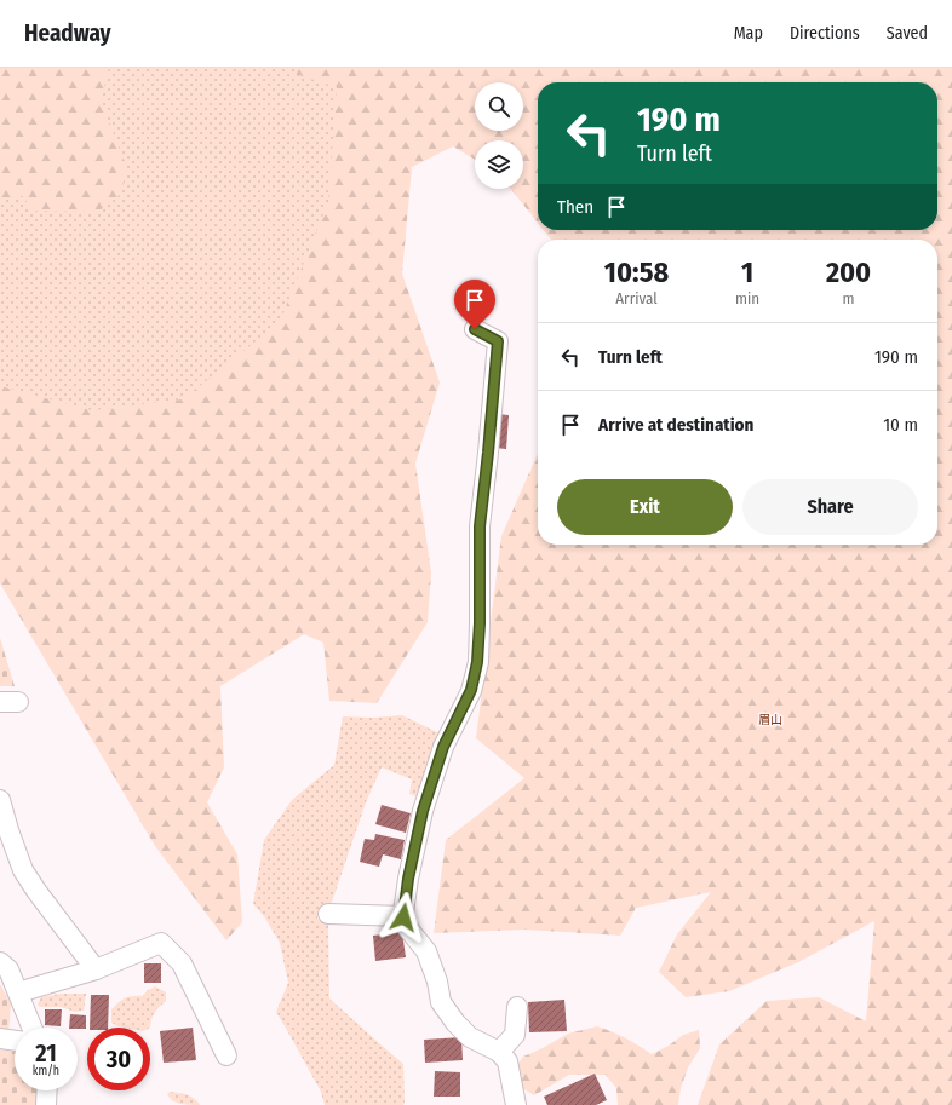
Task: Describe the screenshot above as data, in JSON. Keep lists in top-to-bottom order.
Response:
{
  "parks": ["眉山"],
  "page": {
    "header": "Headway",
    "nav": ["Map", "Directions", "Saved"],
    "turn": ["190 m", "Turn left"],
    "then": "Then",
    "eta": [
      "10:58",
      "Arrival",
      "1",
      "min",
      "200",
      "m"
    ],
    "list": [
      {
        "name": "Turn left",
        "value": "190 m"
      },
      {
        "name": "Arrive at destination",
        "value": "10 m"
      }
    ],
    "buttons": ["Exit", "Share"],
    "speed": "21 km/h",
    "limit": "30"
  }
}
